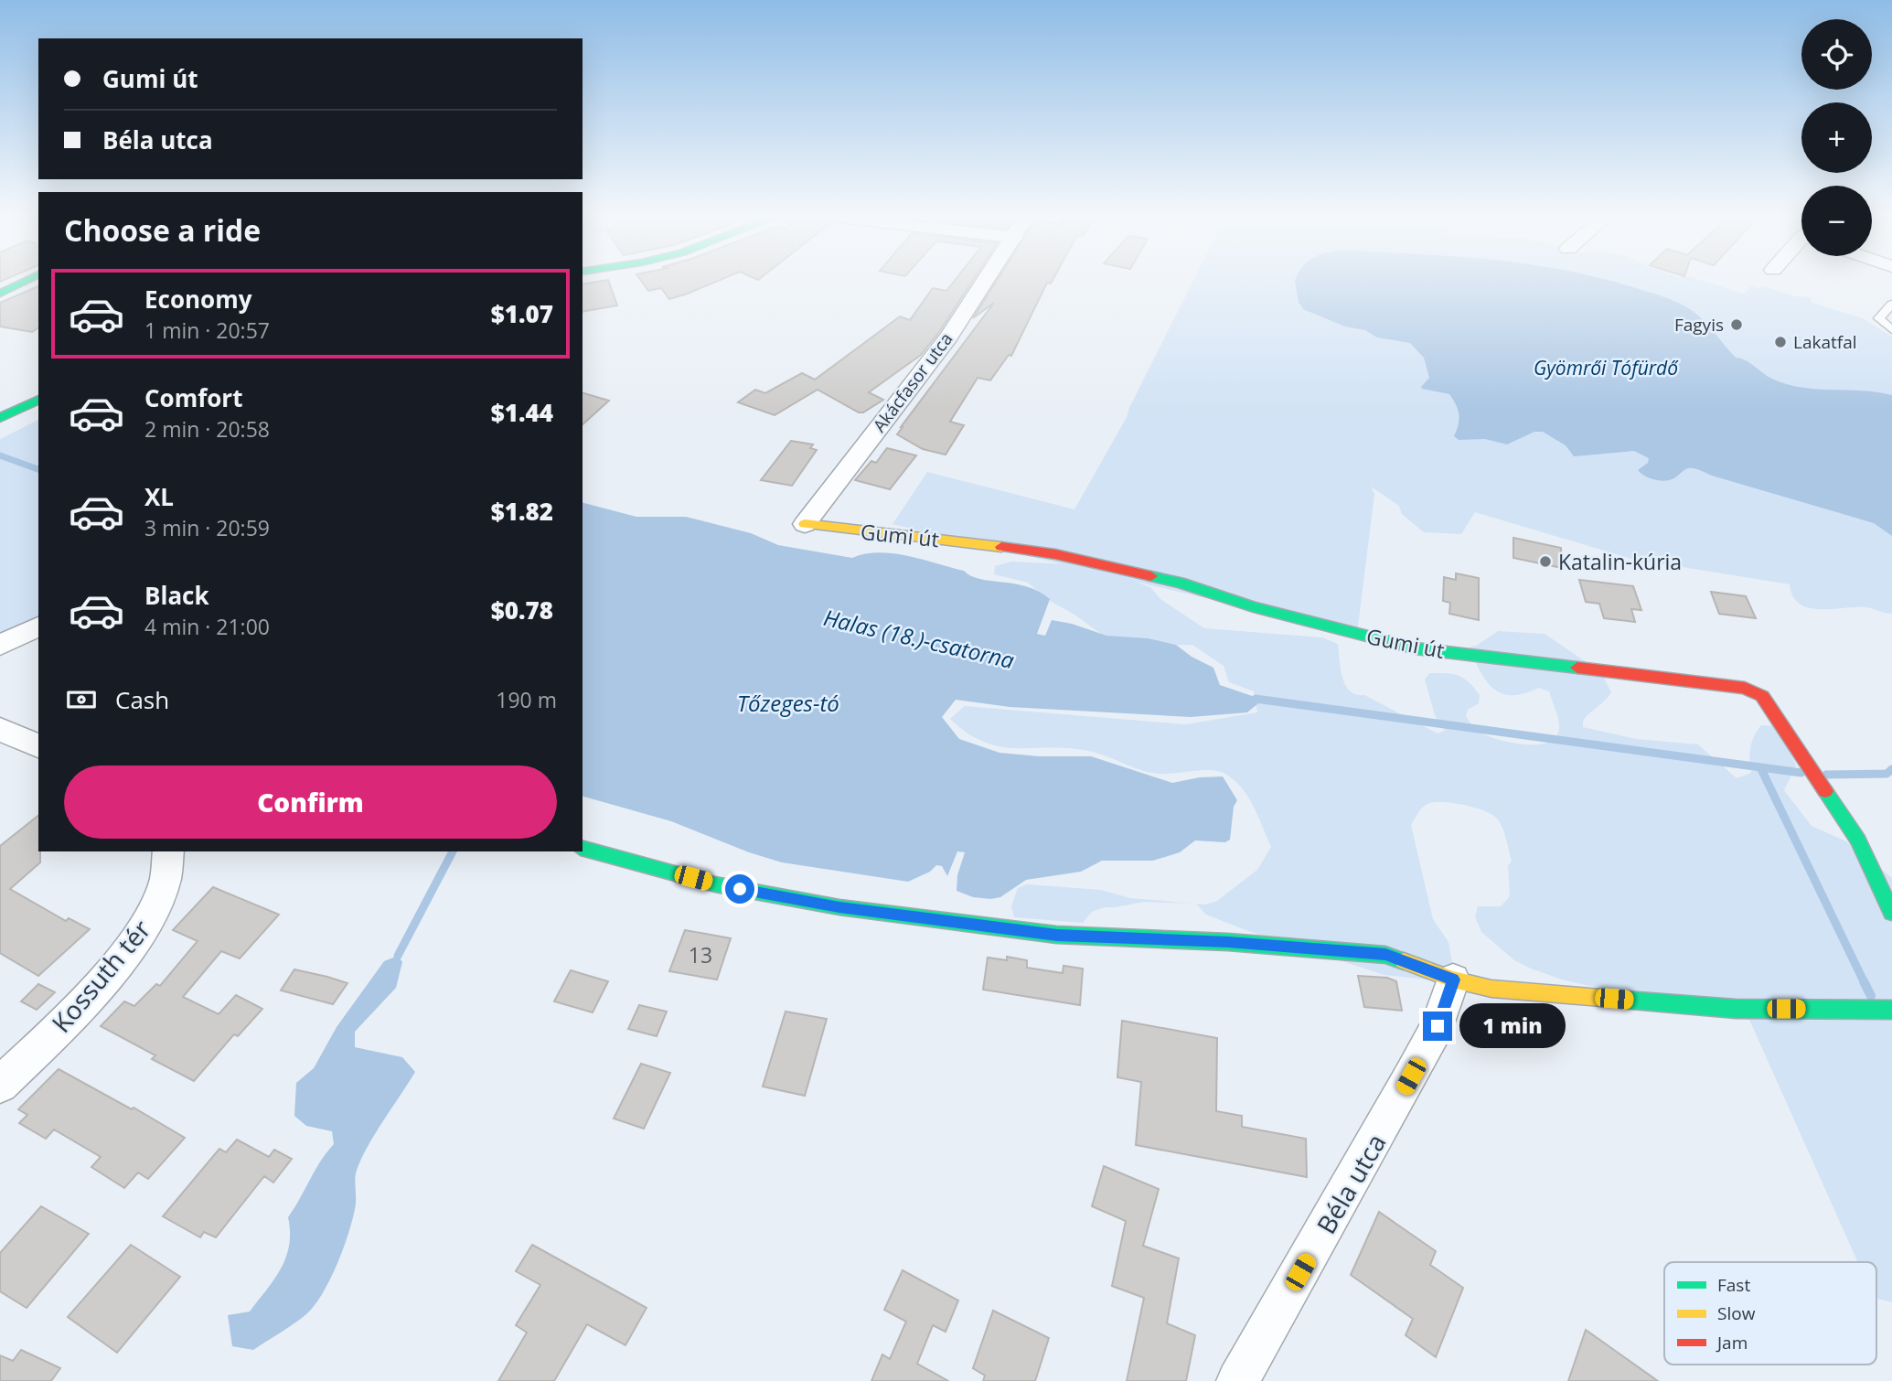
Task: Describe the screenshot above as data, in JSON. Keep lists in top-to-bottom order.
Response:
{
  "streets": {
    "street": [
      "Akácfasor utca",
      "Gumi út",
      "Kossuth tér",
      "Béla utca"
    ]
  },
  "crossings": [
    ["Akácfasor utca", "Gumi út"]
  ],
  "water": ["Gyömrői Tófürdő", "Halas (18.)-csatorna", "Tőzeges-tó"],
  "places": ["Fagyis", "Lakatfal", "Katalin-kúria"],
  "house_numbers": ["13"],
  "legend": ["Fast", "Slow", "Jam"],
  "page": {
    "map_buttons": ["+", "−"],
    "banner": ["Gumi út", "Béla utca"],
    "heading": "Choose a ride",
    "list": [
      {
        "name": "Economy",
        "note": "1 min · 20:57",
        "value": "$1.07"
      },
      {
        "name": "Comfort",
        "note": "2 min · 20:58",
        "value": "$1.44"
      },
      {
        "name": "XL",
        "note": "3 min · 20:59",
        "value": "$1.82"
      },
      {
        "name": "Black",
        "note": "4 min · 21:00",
        "value": "$0.78"
      }
    ],
    "pay": ["Cash", "190 m"],
    "buttons": "Confirm",
    "bubble": "1 min"
  }
}
